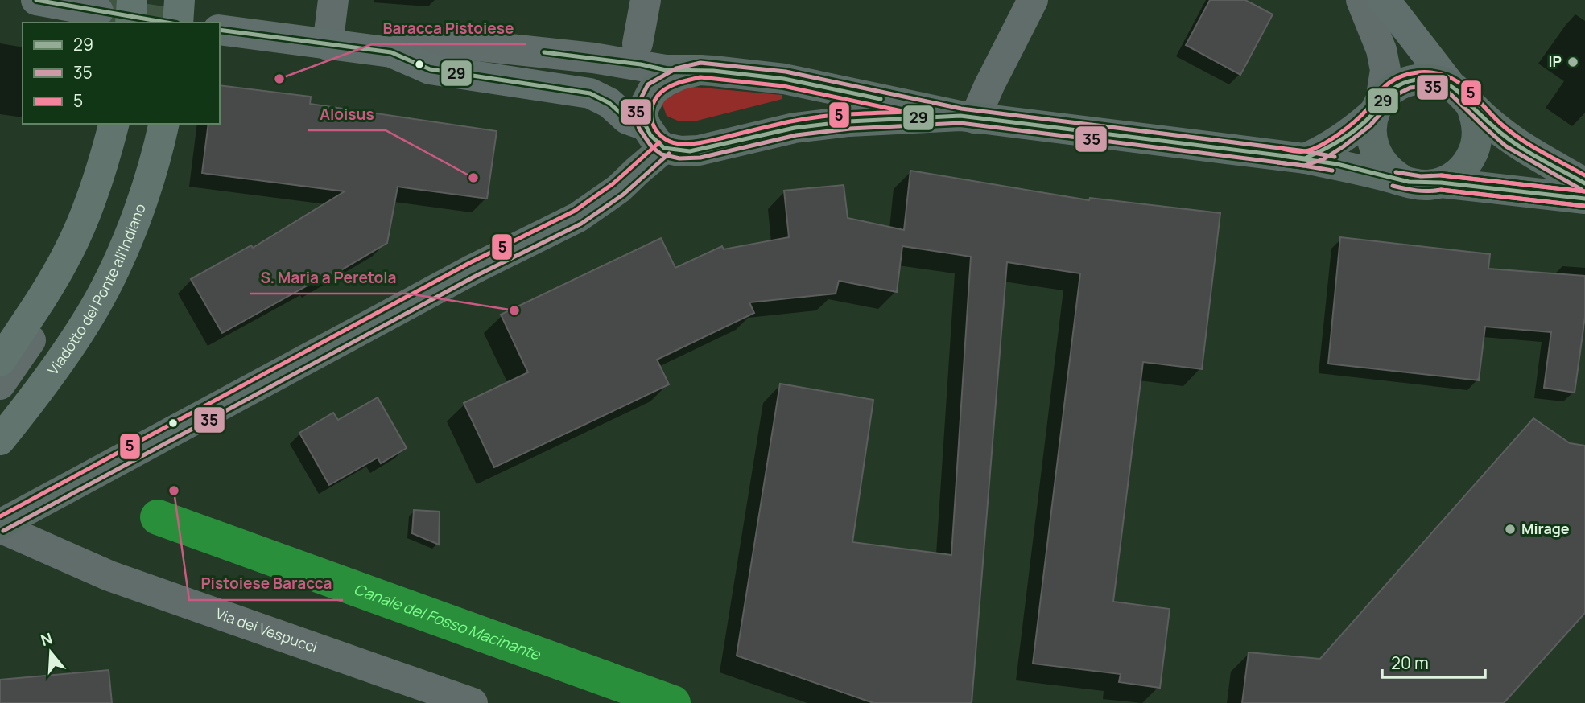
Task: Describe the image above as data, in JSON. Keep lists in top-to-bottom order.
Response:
{
  "streets": {
    "highway": ["Viadotto del Ponte all'Indiano"],
    "street": ["Via dei Vespucci"]
  },
  "water": ["Canale del Fosso Macinante"],
  "places": [
    "IP",
    "Baracca Pistoiese",
    "Aloisus",
    "S. Maria a Peretola",
    "Pistoiese Baracca",
    "Mirage"
  ],
  "lines": ["transit line 29", "transit line 35", "transit line 5"],
  "legend": ["29", "35", "5"],
  "scale_bar": "20 m",
  "north": "top"
}
